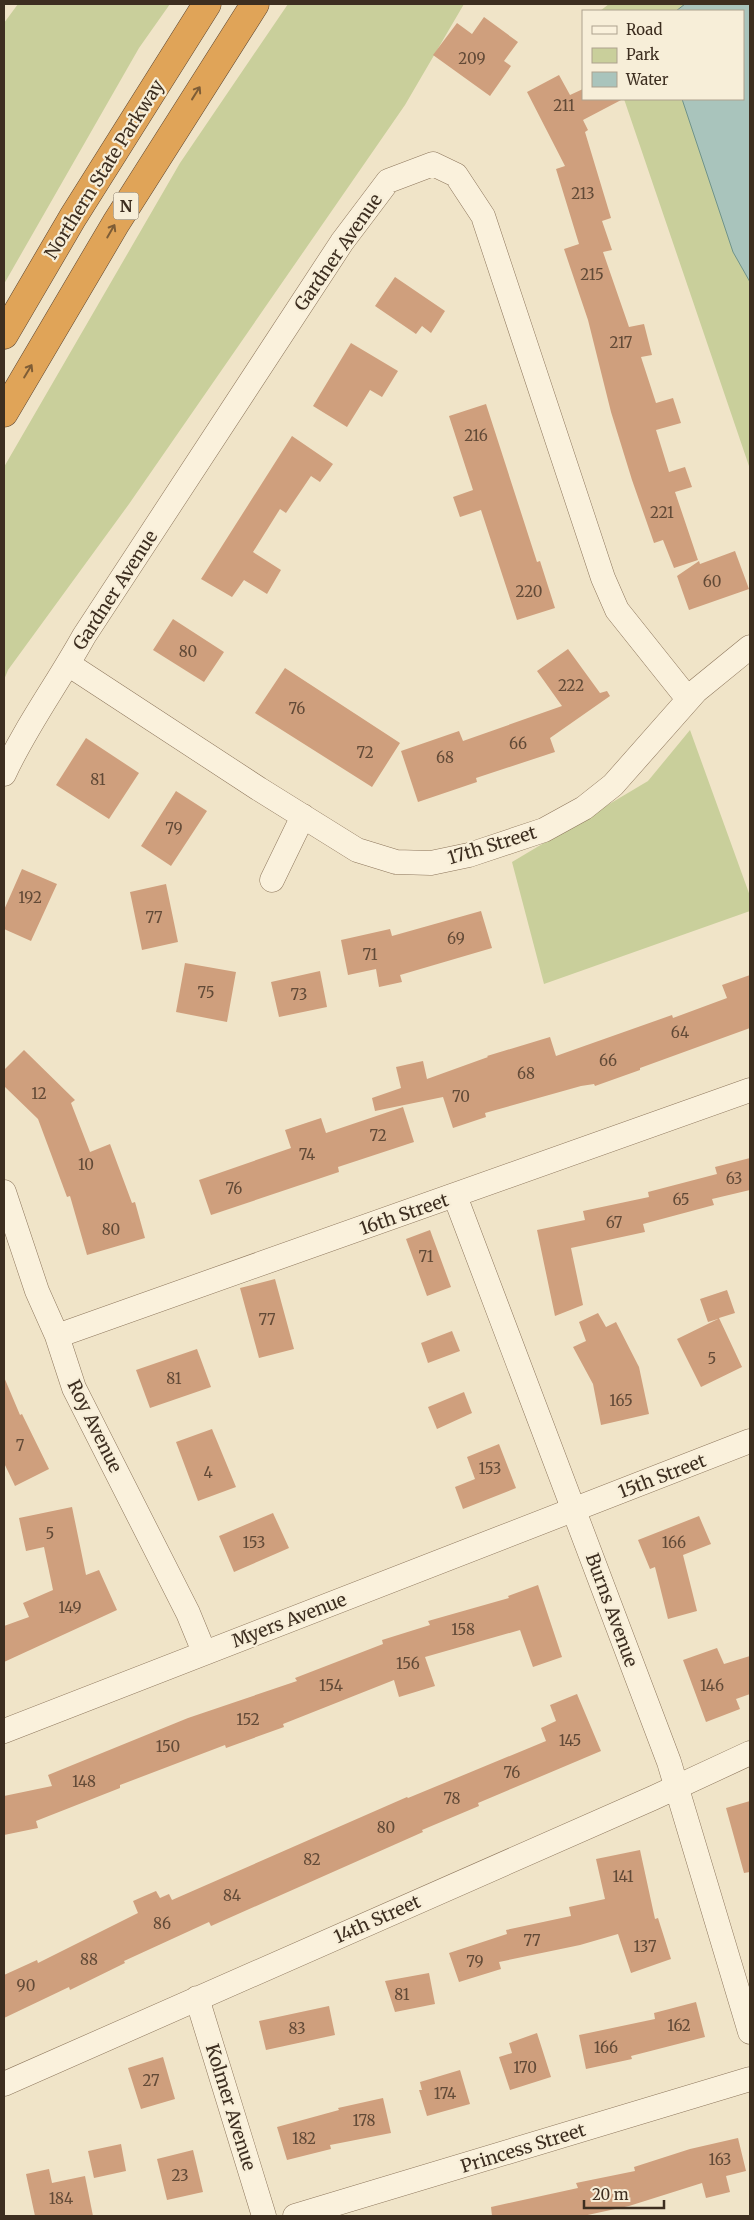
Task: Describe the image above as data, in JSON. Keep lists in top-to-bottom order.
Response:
{
  "streets": {
    "highway": ["Northern State Parkway", "N"],
    "street": [
      "Gardner Avenue",
      "17th Street",
      "16th Street",
      "Roy Avenue",
      "15th Street",
      "Burns Avenue",
      "Myers Avenue",
      "14th Street",
      "Kolmer Avenue",
      "Princess Street"
    ]
  },
  "crossings": [
    ["Gardner Avenue", "17th Street"],
    ["16th Street", "Roy Avenue"],
    ["16th Street", "Burns Avenue"],
    ["Roy Avenue", "Myers Avenue"],
    ["15th Street", "Burns Avenue"],
    ["15th Street", "Myers Avenue"],
    ["Burns Avenue", "Myers Avenue"],
    ["Burns Avenue", "14th Street"],
    ["14th Street", "Kolmer Avenue"]
  ],
  "house_numbers": [
    "209",
    "211",
    "213",
    "215",
    "217",
    "216",
    "221",
    "60",
    "220",
    "80",
    "222",
    "76",
    "66",
    "72",
    "68",
    "81",
    "79",
    "192",
    "77",
    "69",
    "71",
    "75",
    "73",
    "64",
    "66",
    "68",
    "12",
    "70",
    "72",
    "74",
    "10",
    "63",
    "76",
    "65",
    "67",
    "80",
    "71",
    "77",
    "5",
    "81",
    "165",
    "7",
    "153",
    "4",
    "5",
    "153",
    "166",
    "149",
    "158",
    "156",
    "154",
    "146",
    "152",
    "145",
    "150",
    "76",
    "148",
    "78",
    "80",
    "82",
    "141",
    "84",
    "86",
    "77",
    "137",
    "88",
    "79",
    "90",
    "81",
    "162",
    "83",
    "166",
    "170",
    "27",
    "174",
    "178",
    "182",
    "163",
    "23",
    "184"
  ],
  "legend": ["Road", "Park", "Water"],
  "scale_bar": "20 m"
}
